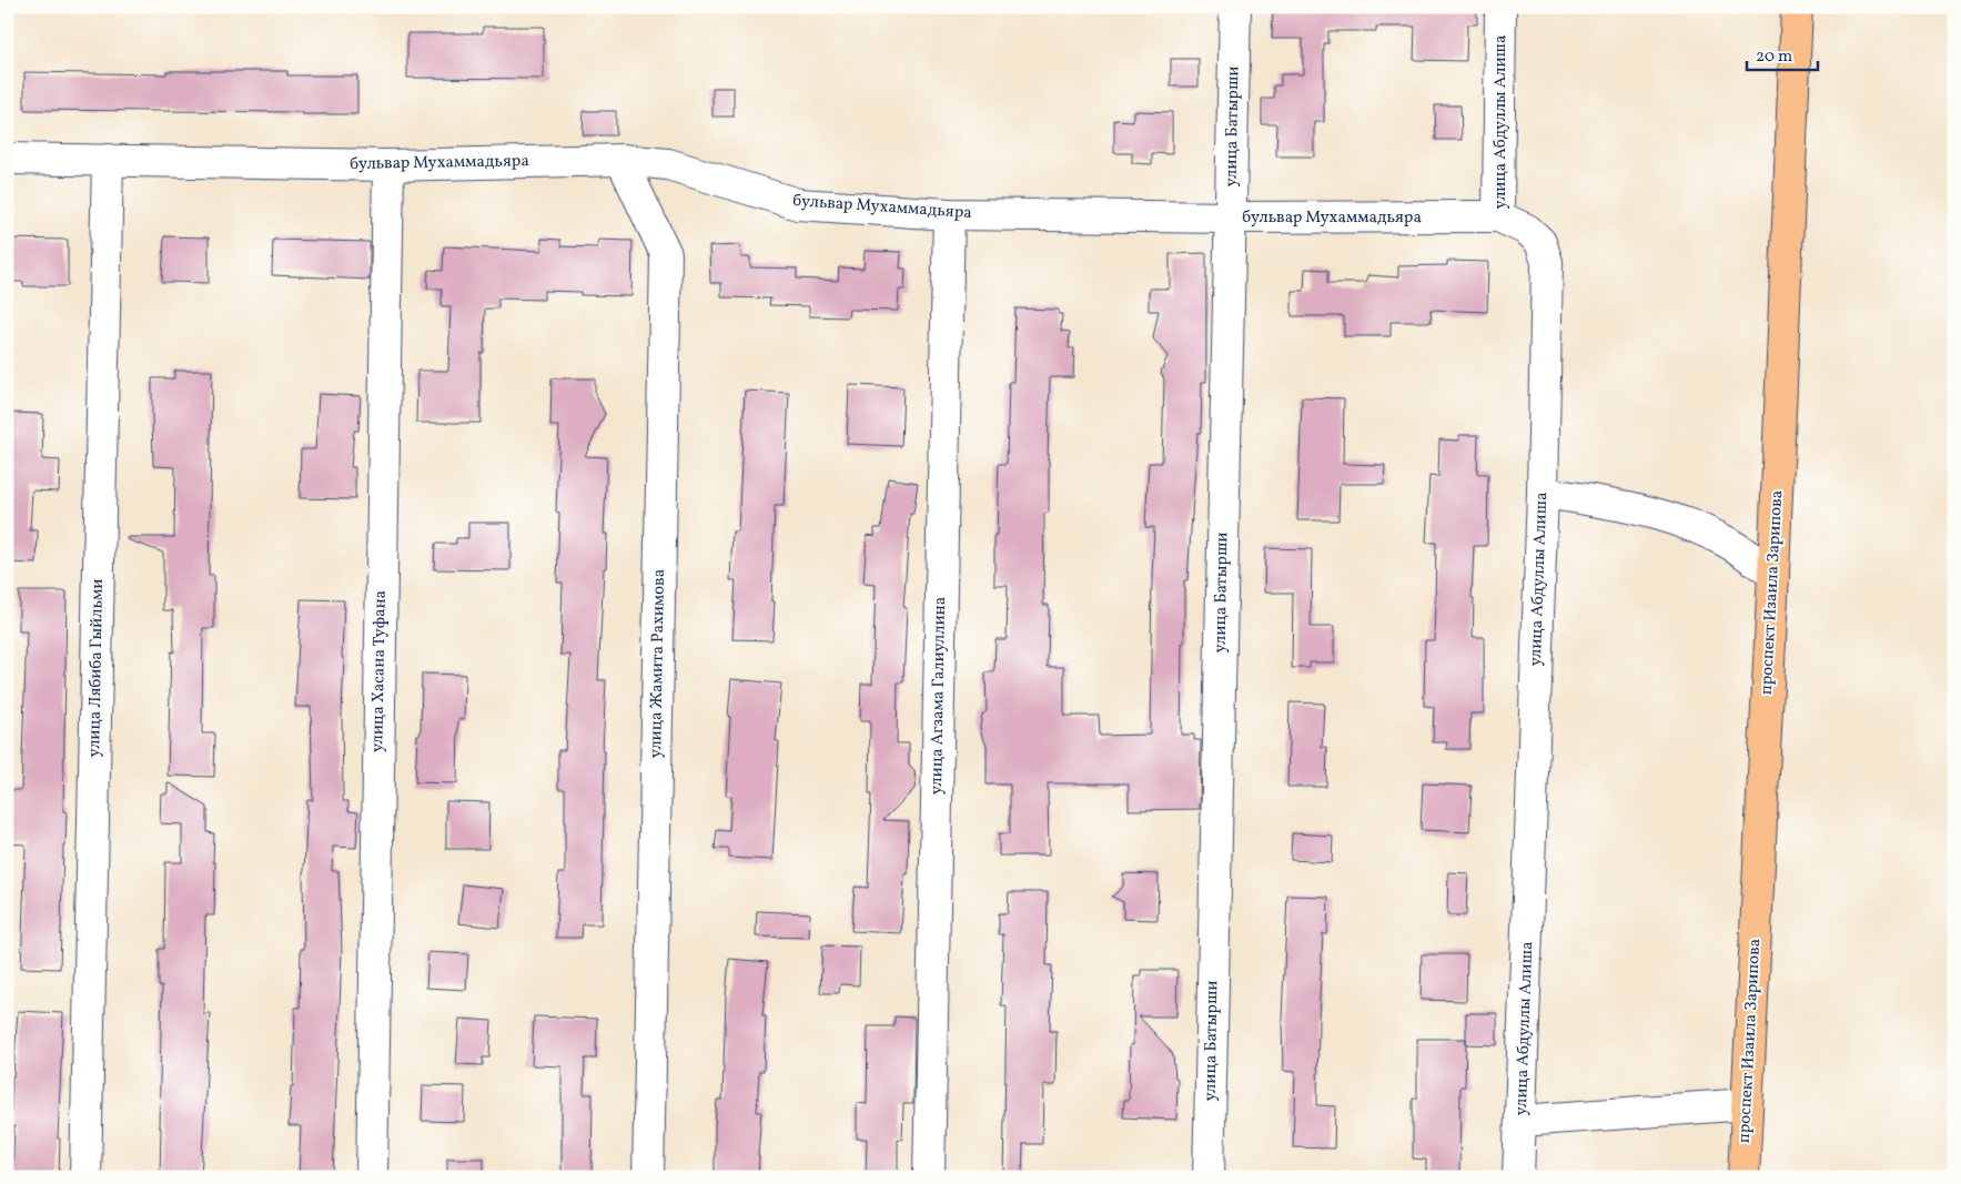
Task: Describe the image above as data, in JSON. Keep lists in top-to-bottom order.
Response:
{
  "streets": {
    "main road": ["проспект Изаила Зарипова"],
    "street": [
      "улица Абдуллы Алиша",
      "улица Батырши",
      "бульвар Мухаммадьяра",
      "улица Жамита Рахимова",
      "улица Лябиба Гыйльми",
      "улица Хасана Туфана",
      "улица Агзама Галиуллина"
    ]
  },
  "crossings": [
    ["улица Абдуллы Алиша", "бульвар Мухаммадьяра"],
    ["улица Батырши", "бульвар Мухаммадьяра"],
    ["бульвар Мухаммадьяра", "улица Жамита Рахимова"],
    ["бульвар Мухаммадьяра", "улица Лябиба Гыйльми"],
    ["бульвар Мухаммадьяра", "улица Хасана Туфана"],
    ["бульвар Мухаммадьяра", "улица Агзама Галиуллина"]
  ],
  "scale_bar": "20 m"
}
